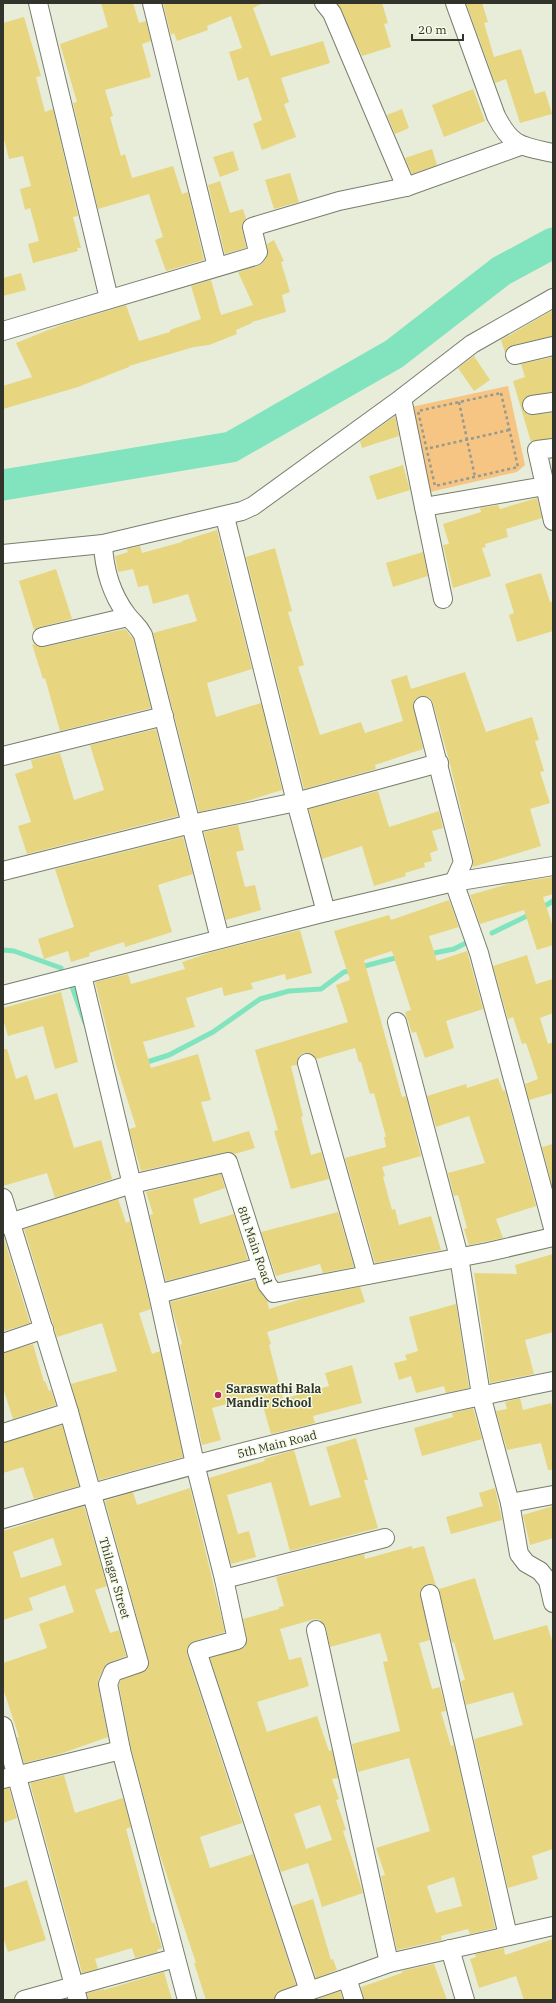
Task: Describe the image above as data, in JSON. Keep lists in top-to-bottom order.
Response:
{
  "streets": {
    "street": ["8th Main Road", "5th Main Road", "Thilagar Street"]
  },
  "crossings": [
    ["8th Main Road", "Thilagar Street"],
    ["5th Main Road", "Thilagar Street"]
  ],
  "places": ["Saraswathi Bala Mandir School"],
  "scale_bar": "20 m"
}
